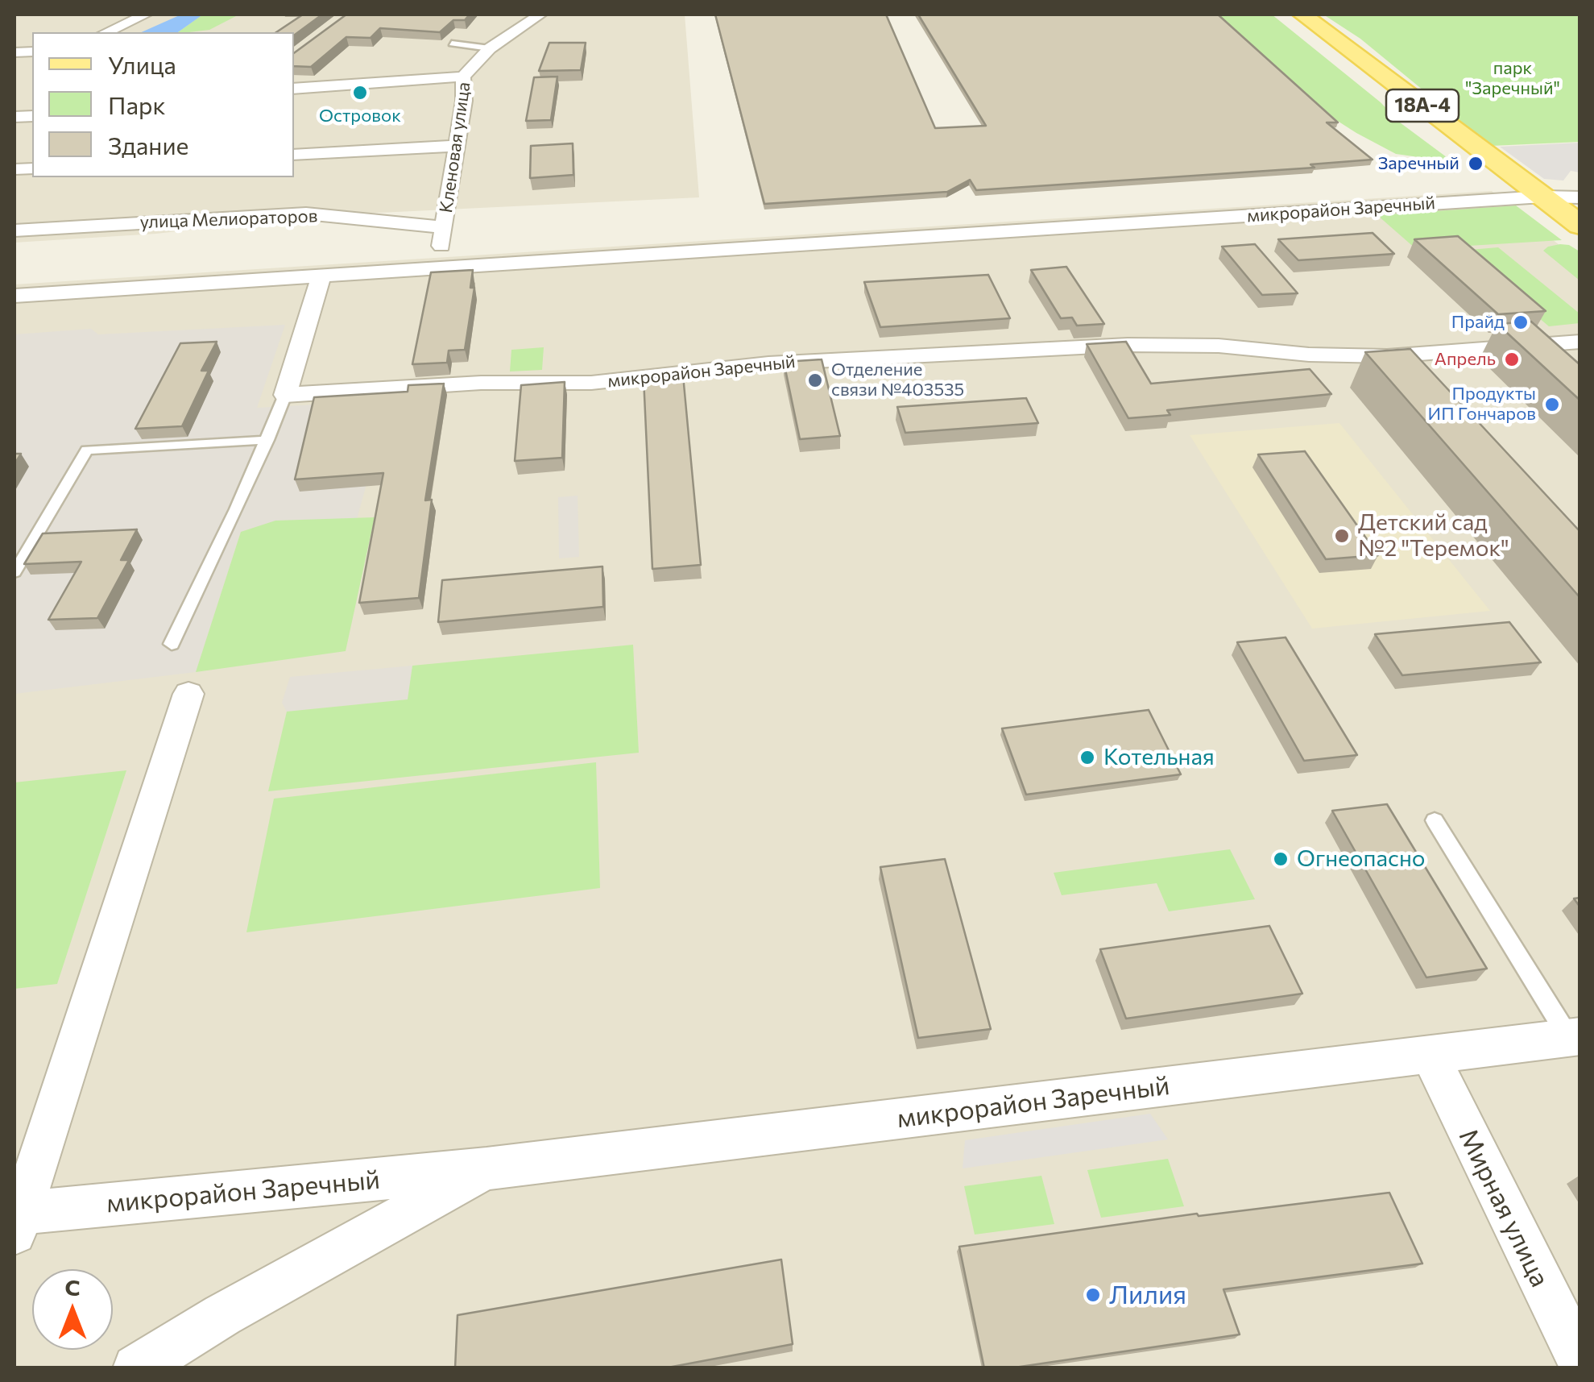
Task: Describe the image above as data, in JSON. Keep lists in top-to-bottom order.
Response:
{
  "streets": {
    "main road": ["18А-4"],
    "street": [
      "Кленовая улица",
      "микрорайон Заречный",
      "улица Мелиораторов",
      "Мирная улица"
    ]
  },
  "crossings": [
    ["18А-4", "микрорайон Заречный"],
    ["Кленовая улица", "микрорайон Заречный"],
    ["Кленовая улица", "улица Мелиораторов"],
    ["микрорайон Заречный", "Мирная улица"]
  ],
  "parks": ["парк \"Заречный\""],
  "places": [
    "Островок",
    "Заречный",
    "Прайд",
    "Апрель",
    "Отделение связи №403535",
    "Продукты ИП Гончаров",
    "Детский сад №2 \"Теремок\"",
    "Котельная",
    "Огнеопасно",
    "Лилия"
  ],
  "legend": ["Улица", "Парк", "Здание"],
  "north": "top"
}
